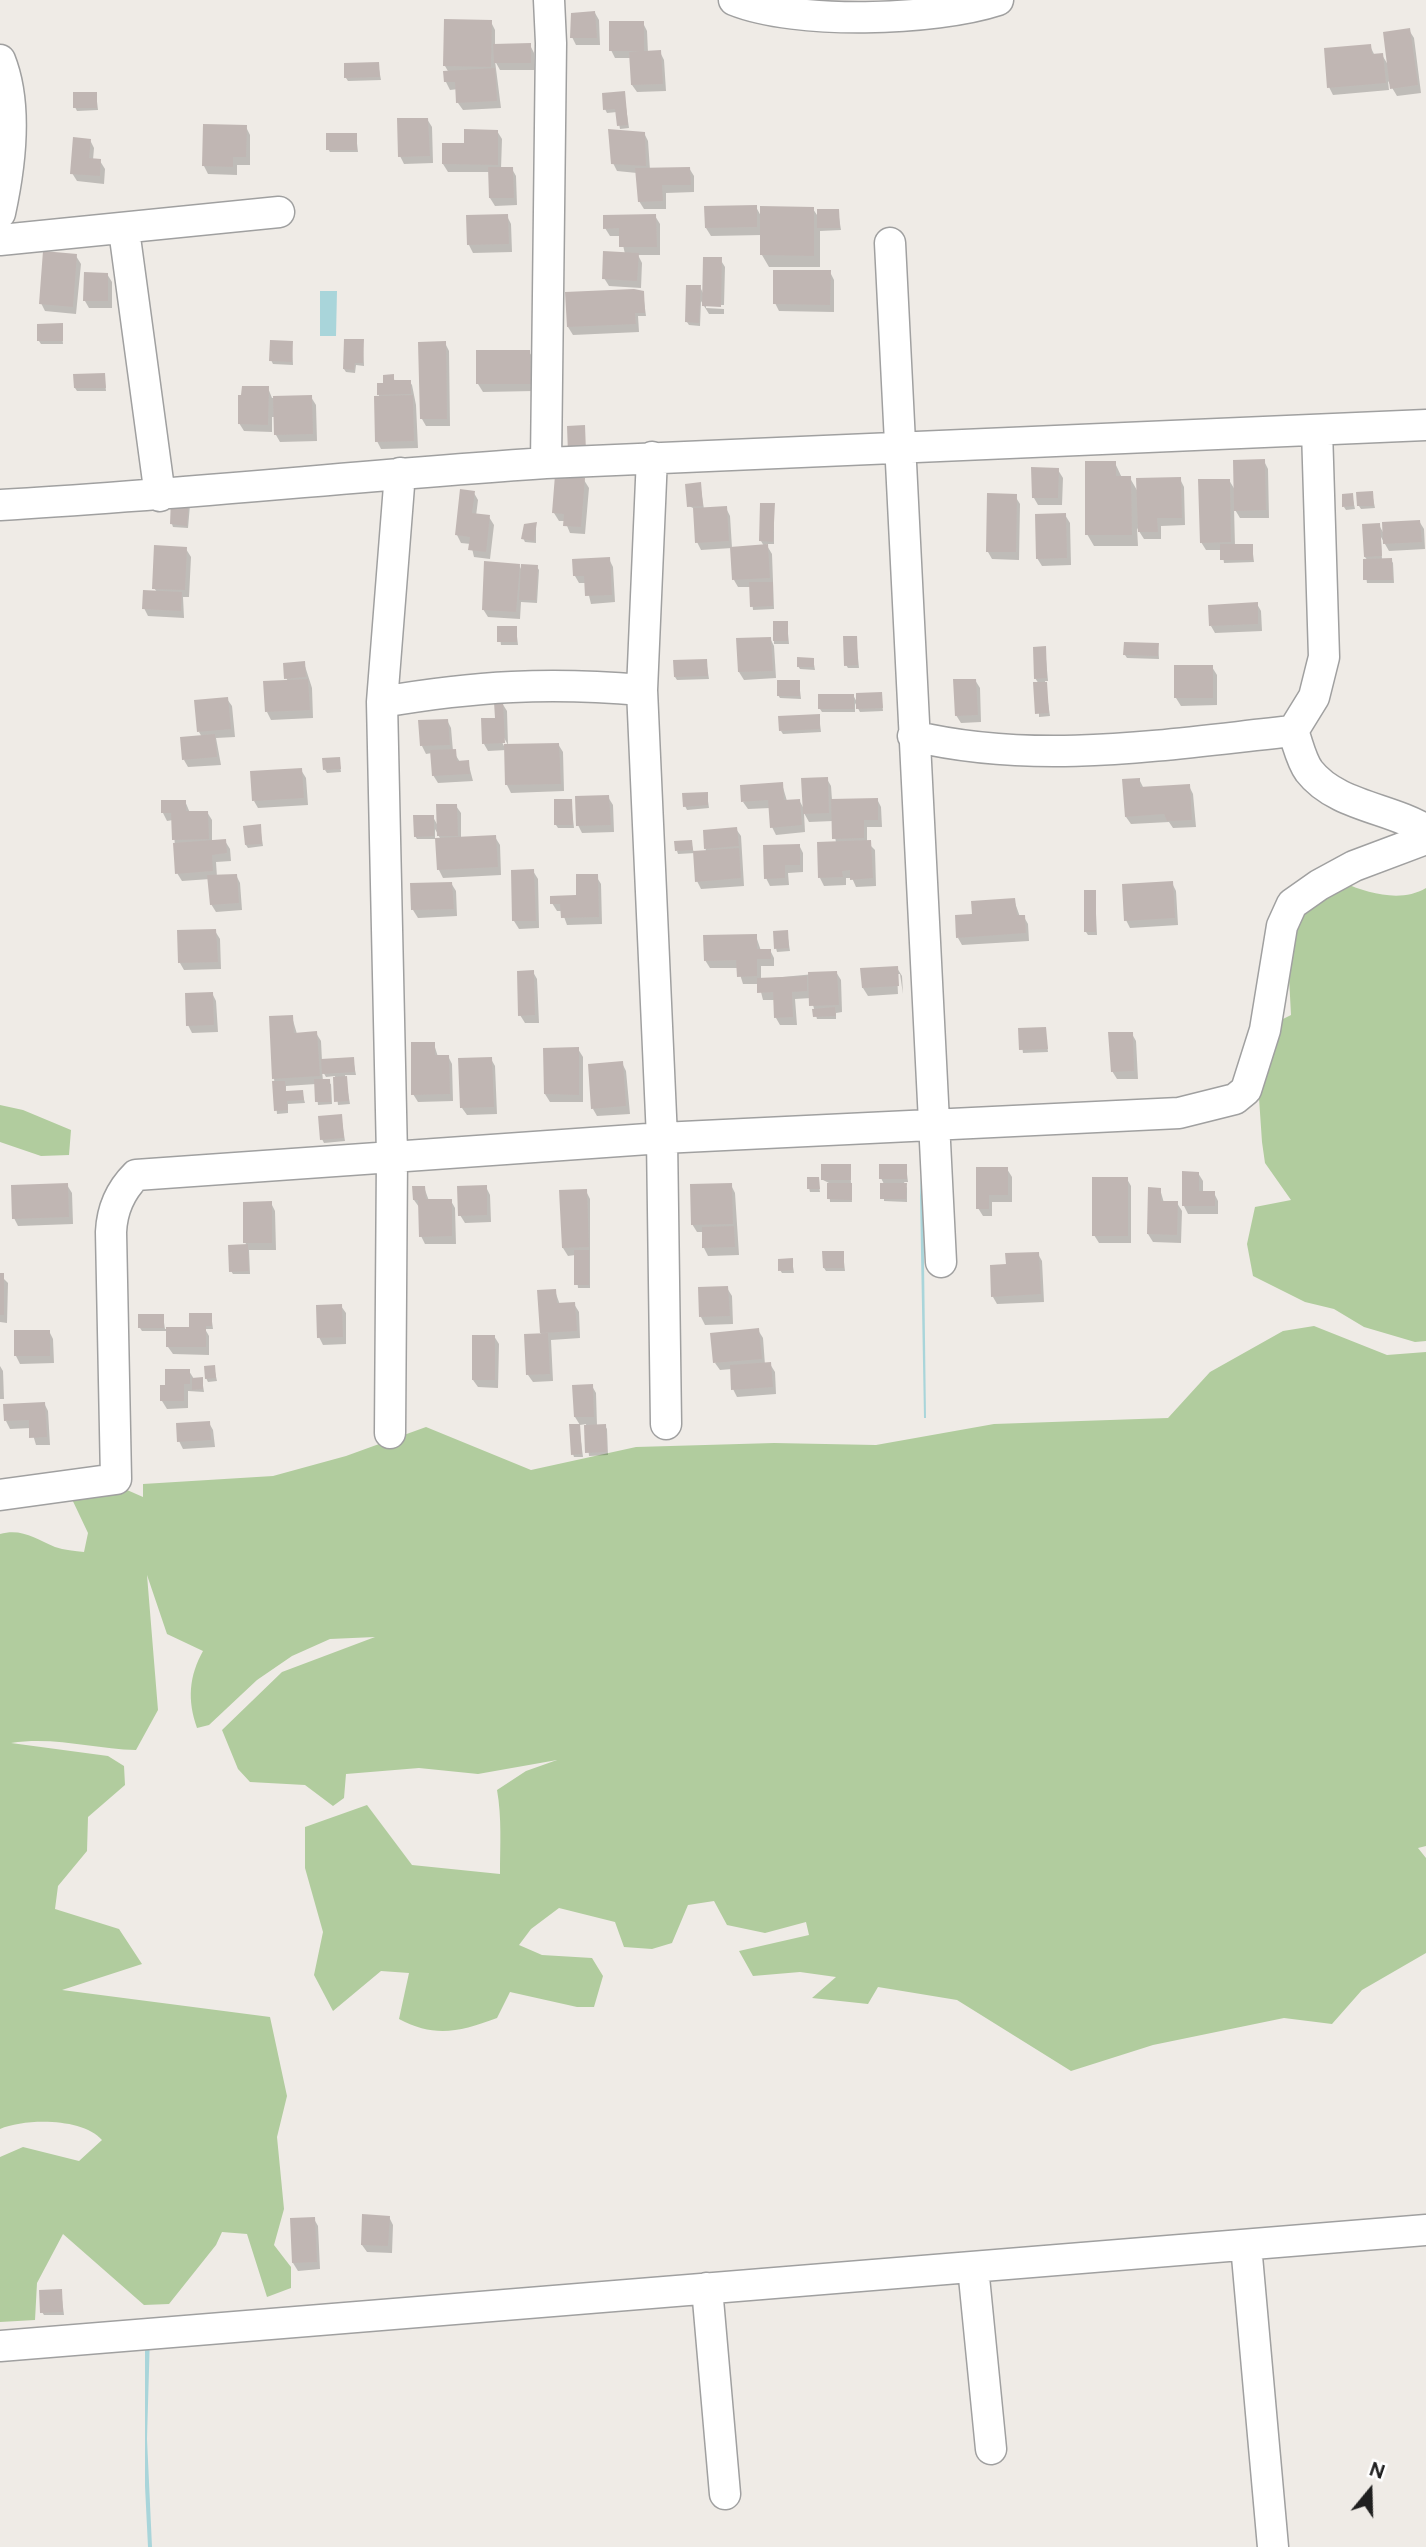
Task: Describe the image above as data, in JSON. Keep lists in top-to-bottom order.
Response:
{
  "north": "top"
}
